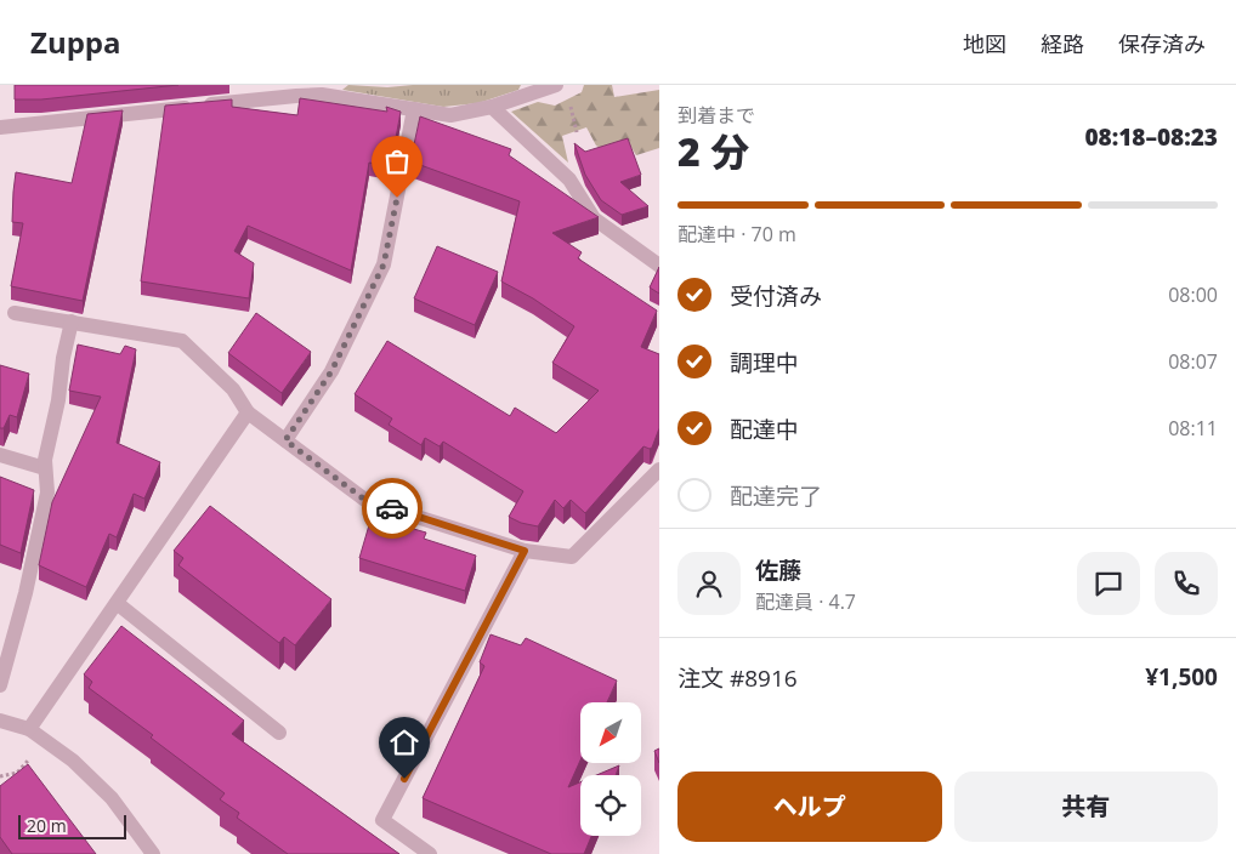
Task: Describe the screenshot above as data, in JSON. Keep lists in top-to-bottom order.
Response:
{
  "scale_bar": "20 m",
  "north": "bottom left",
  "page": {
    "header": "Zuppa",
    "nav": ["地図", "経路", "保存済み"],
    "heading": ["2 分", "到着まで", "08:18–08:23"],
    "panel": [
      "佐藤",
      "配達員 · 4.7",
      "注文 #8916",
      "¥1,500"
    ],
    "bar": "配達中 · 70 m",
    "list": [
      ["受付済み", "08:00"],
      ["調理中", "08:07"],
      ["配達中", "08:11"],
      "配達完了"
    ],
    "buttons": ["ヘルプ", "共有"],
    "scale": "20 m"
  }
}
